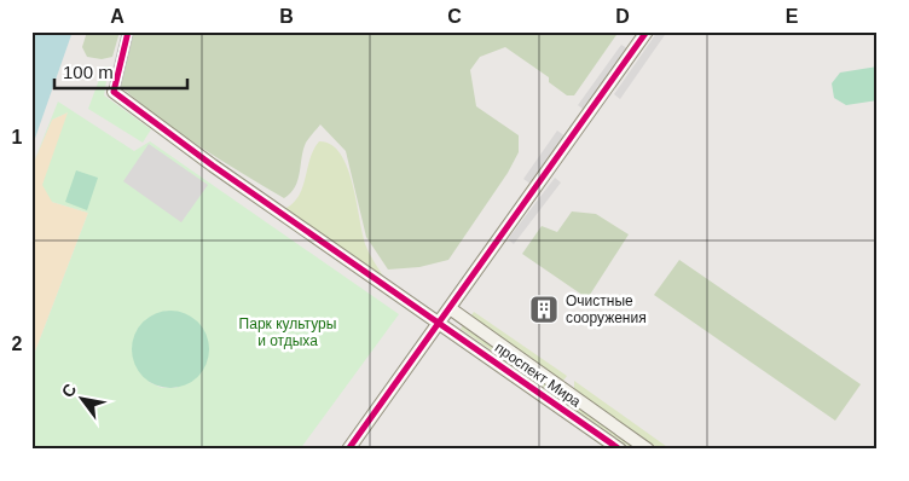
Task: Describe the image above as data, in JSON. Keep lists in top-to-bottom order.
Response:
{
  "streets": {
    "street": ["проспект Мира"]
  },
  "parks": ["Парк культуры и отдыха"],
  "places": {
    "building": ["Очистные сооружения"]
  },
  "scale_bar": "100 m",
  "north": "top left",
  "grid": {
    "columns": [
      "A",
      "B",
      "C",
      "D",
      "E"
    ],
    "rows": ["1", "2"]
  }
}
